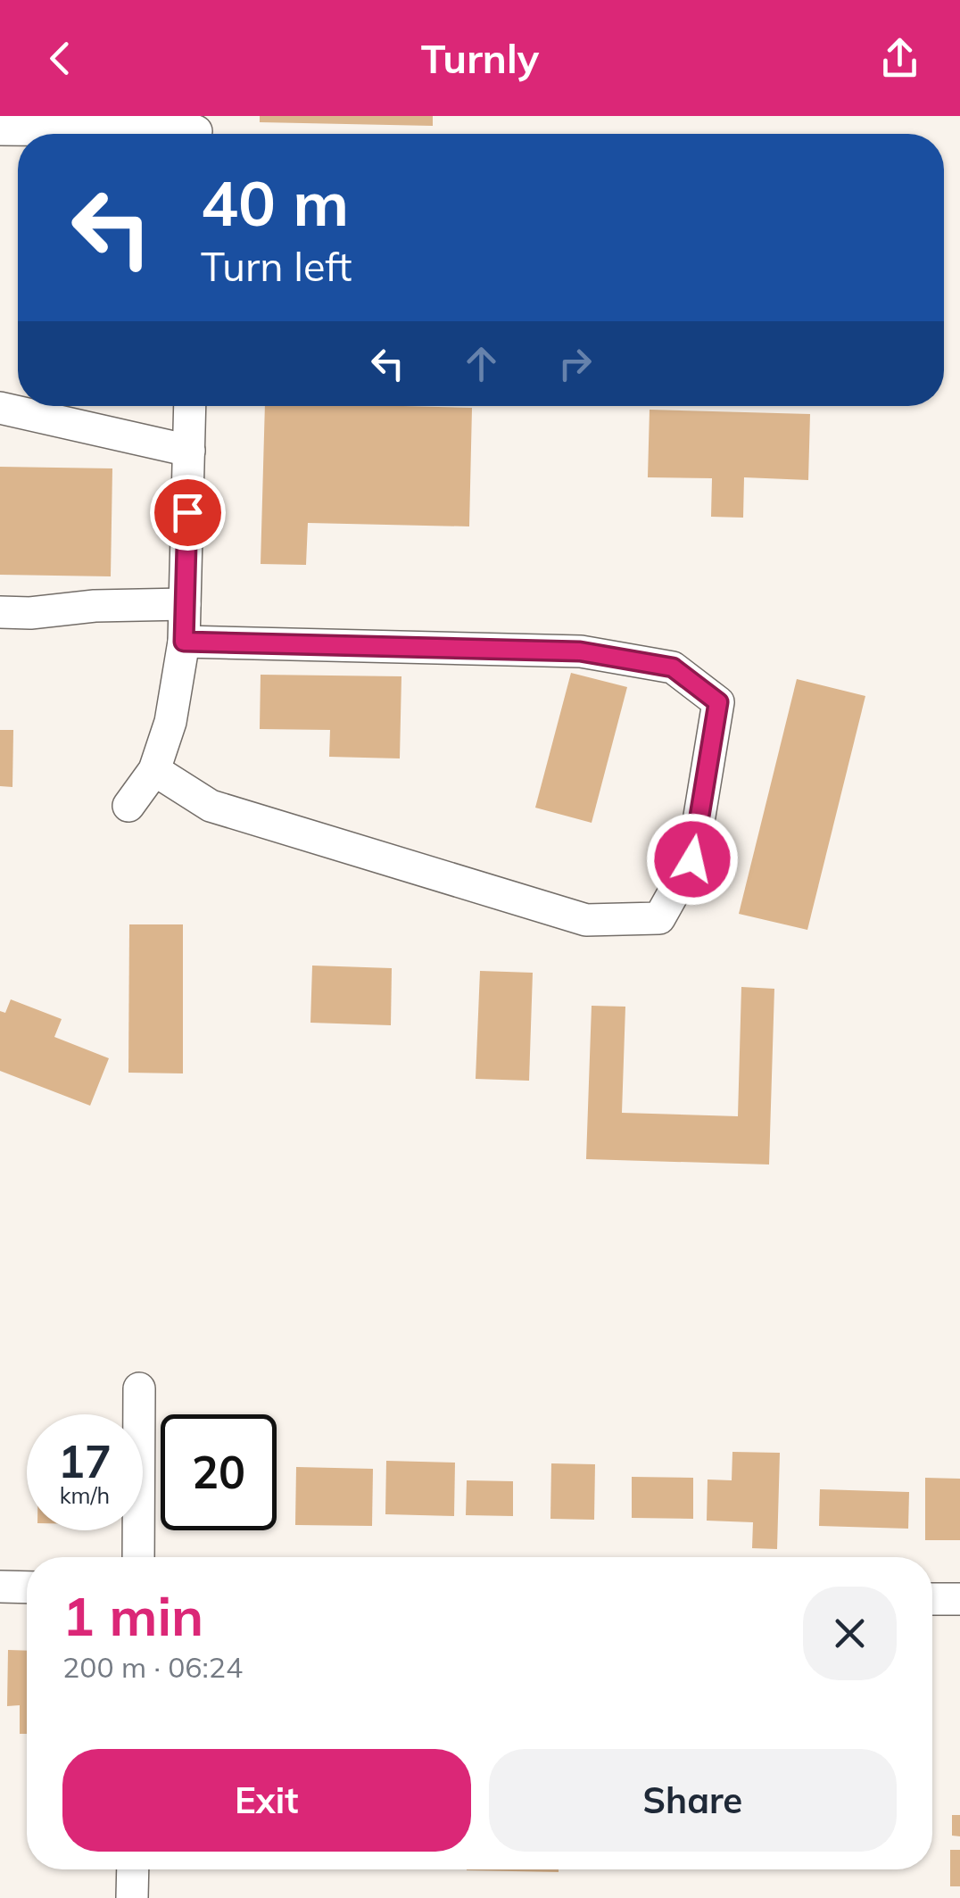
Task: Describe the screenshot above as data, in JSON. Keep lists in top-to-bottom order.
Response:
{
  "page": {
    "header": "Turnly",
    "turn": ["40 m", "Turn left"],
    "speed": "17 km/h",
    "limit": "20",
    "heading": ["1 min", "200 m · 06:24"],
    "buttons": ["Exit", "Share"]
  }
}
